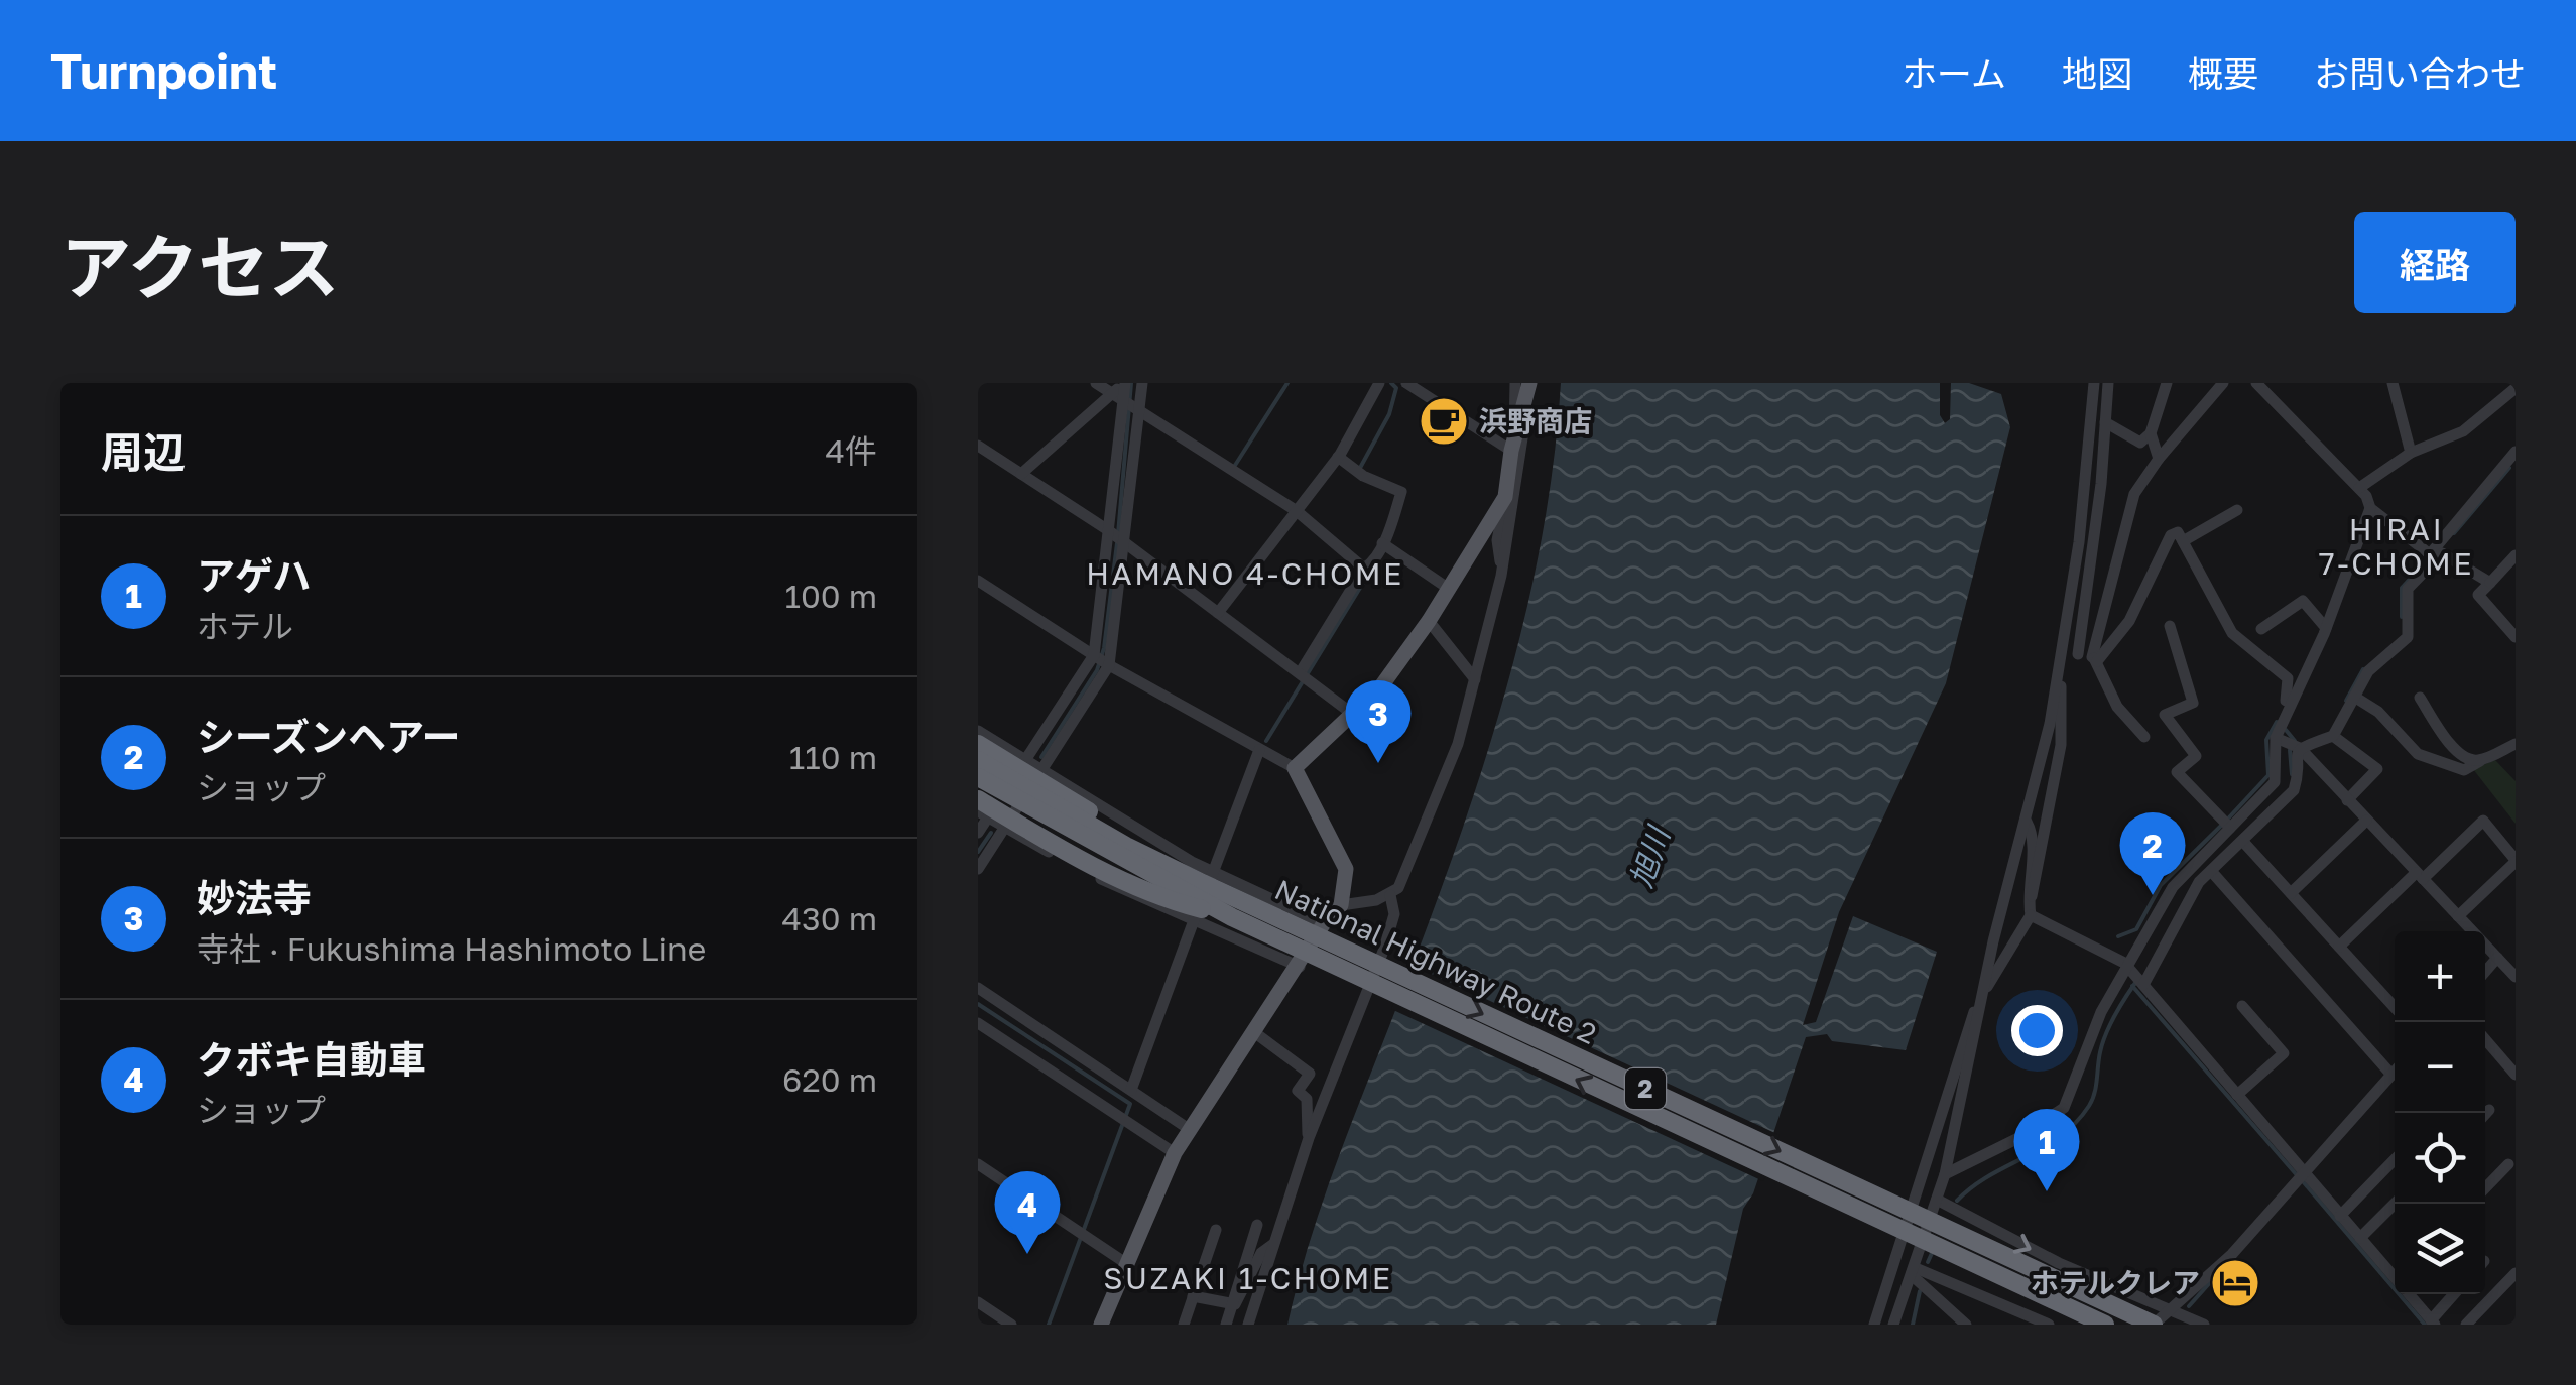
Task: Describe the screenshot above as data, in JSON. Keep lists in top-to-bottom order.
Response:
{
  "streets": {
    "highway": ["National Highway Route 2", "2"]
  },
  "districts": ["HIRAI 7-CHOME", "HAMANO 4-CHOME", "SUZAKI 1-CHOME"],
  "water": ["旭川"],
  "places": {
    "cafe": ["浜野商店"],
    "hotel": ["ホテルクレア"]
  },
  "page": {
    "header": "Turnpoint",
    "nav": [
      "ホーム",
      "地図",
      "概要",
      "お問い合わせ"
    ],
    "title": "アクセス",
    "buttons": "経路",
    "heading": ["周辺", "4件"],
    "list": [
      {
        "mark": "1",
        "name": "アゲハ",
        "note": "ホテル",
        "value": "100 m"
      },
      {
        "mark": "2",
        "name": "シーズンヘアー",
        "note": "ショップ",
        "value": "110 m"
      },
      {
        "mark": "3",
        "name": "妙法寺",
        "note": "寺社 · Fukushima Hashimoto Line",
        "value": "430 m"
      },
      {
        "mark": "4",
        "name": "クボキ自動車",
        "note": "ショップ",
        "value": "620 m"
      }
    ],
    "pins": [
      "3",
      "2",
      "1",
      "4"
    ],
    "map_buttons": ["+", "−"]
  }
}
